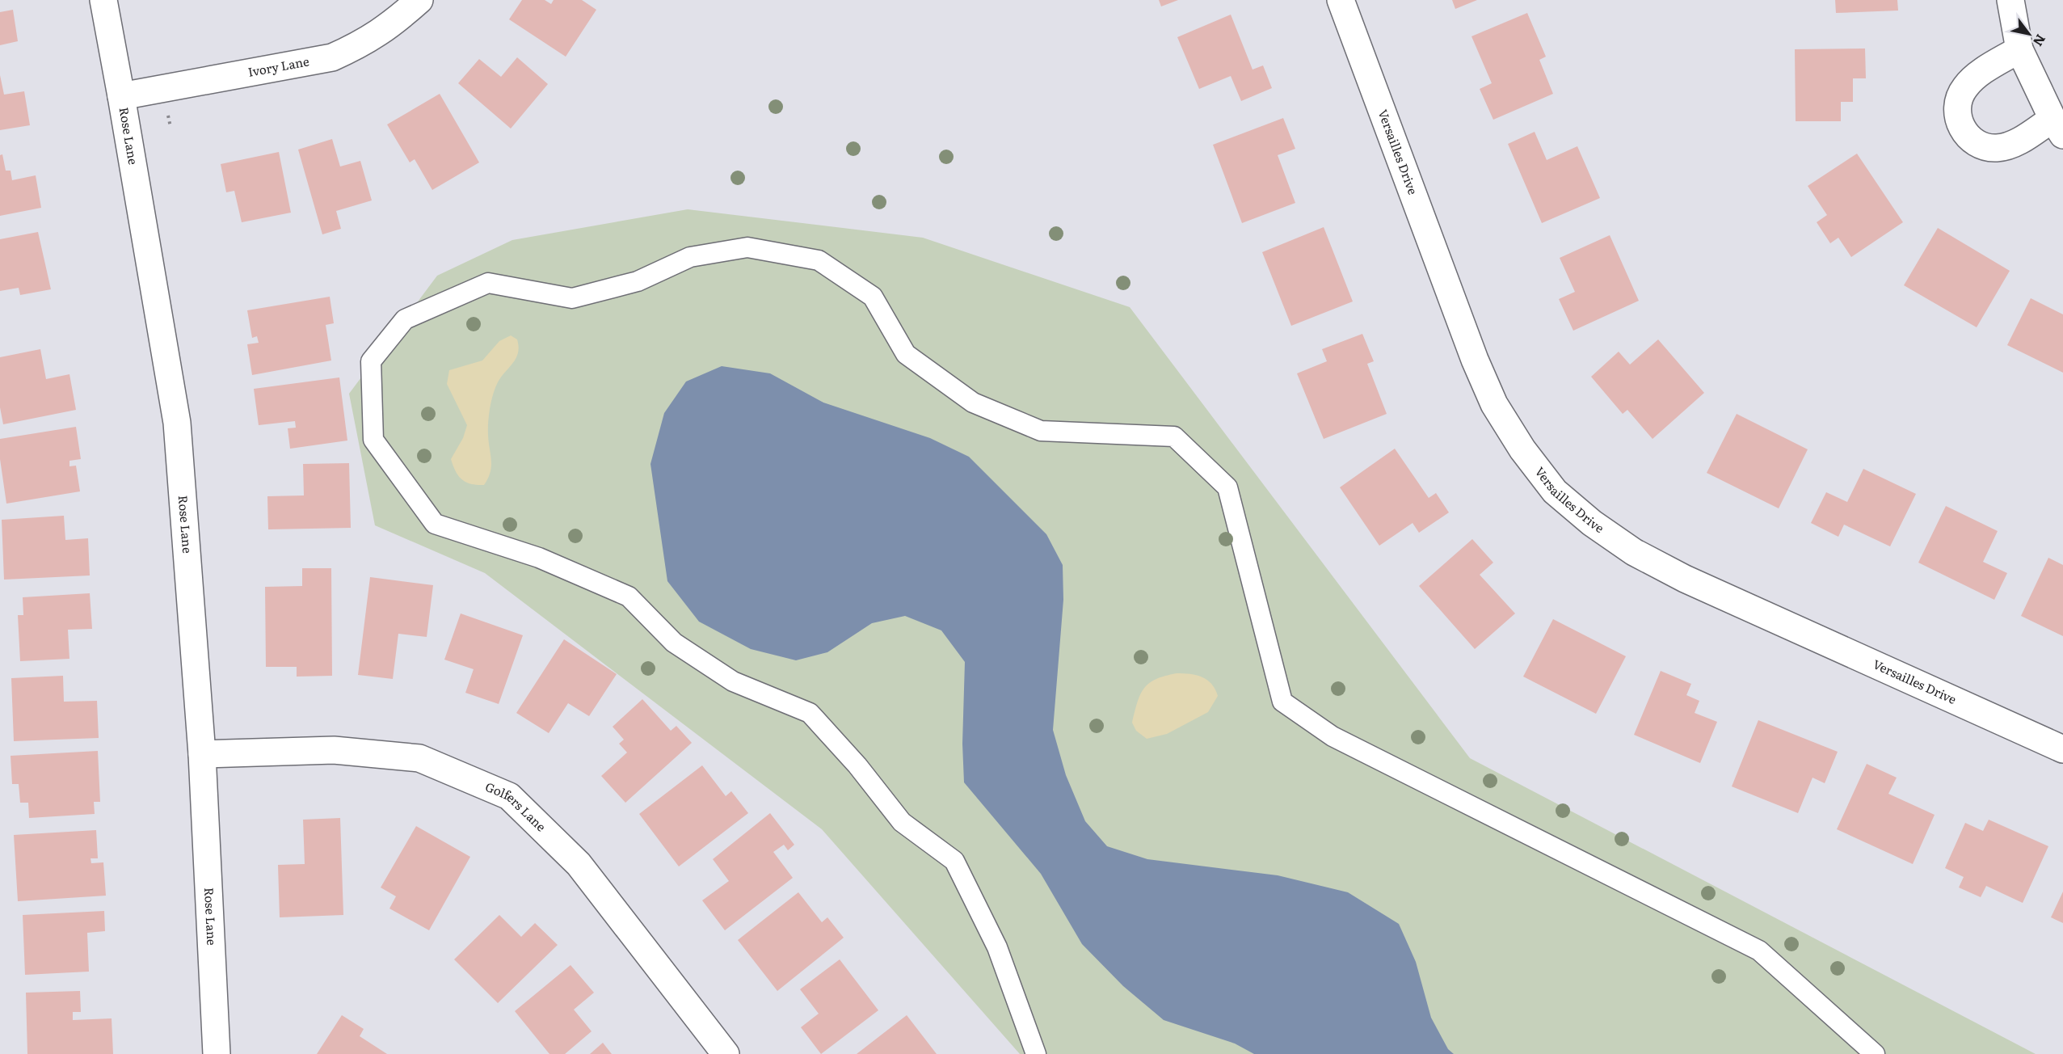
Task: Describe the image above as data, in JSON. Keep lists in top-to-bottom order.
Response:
{
  "streets": {
    "street": [
      "Ivory Lane",
      "Rose Lane",
      "Versailles Drive",
      "Golfers Lane"
    ]
  },
  "crossings": [
    ["Ivory Lane", "Rose Lane"],
    ["Rose Lane", "Golfers Lane"]
  ],
  "north": "bottom right"
}
